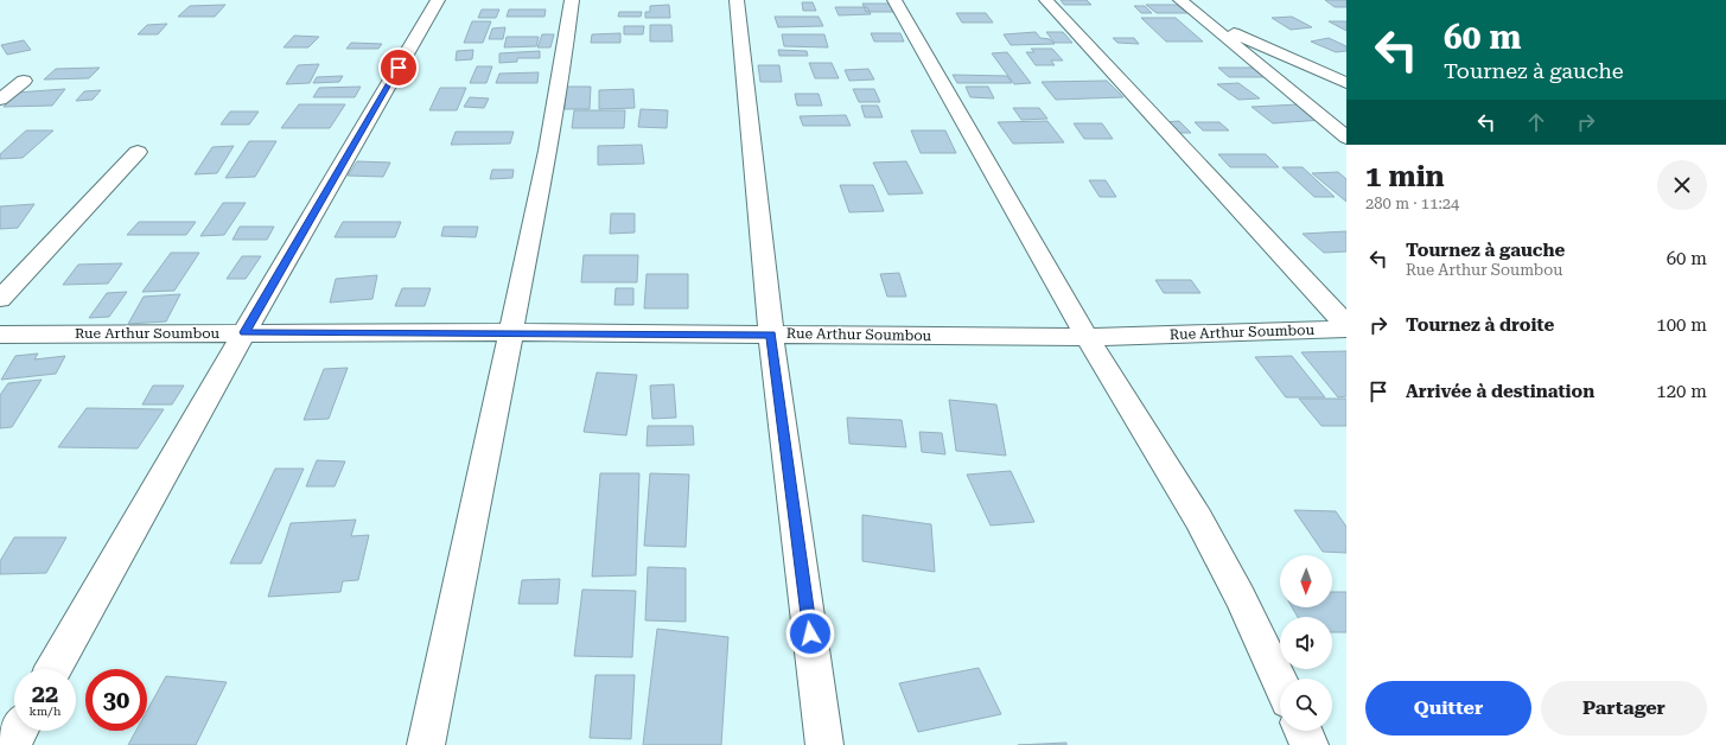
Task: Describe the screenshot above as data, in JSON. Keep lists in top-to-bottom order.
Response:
{
  "streets": {
    "street": ["Rue Arthur Soumbou"]
  },
  "north": "bottom",
  "page": {
    "turn": ["60 m", "Tournez à gauche"],
    "heading": ["1 min", "280 m · 11:24"],
    "list": [
      {
        "name": "Tournez à gauche",
        "note": "Rue Arthur Soumbou",
        "value": "60 m"
      },
      {
        "name": "Tournez à droite",
        "value": "100 m"
      },
      {
        "name": "Arrivée à destination",
        "value": "120 m"
      }
    ],
    "speed": "22 km/h",
    "limit": "30",
    "buttons": ["Quitter", "Partager"]
  }
}
